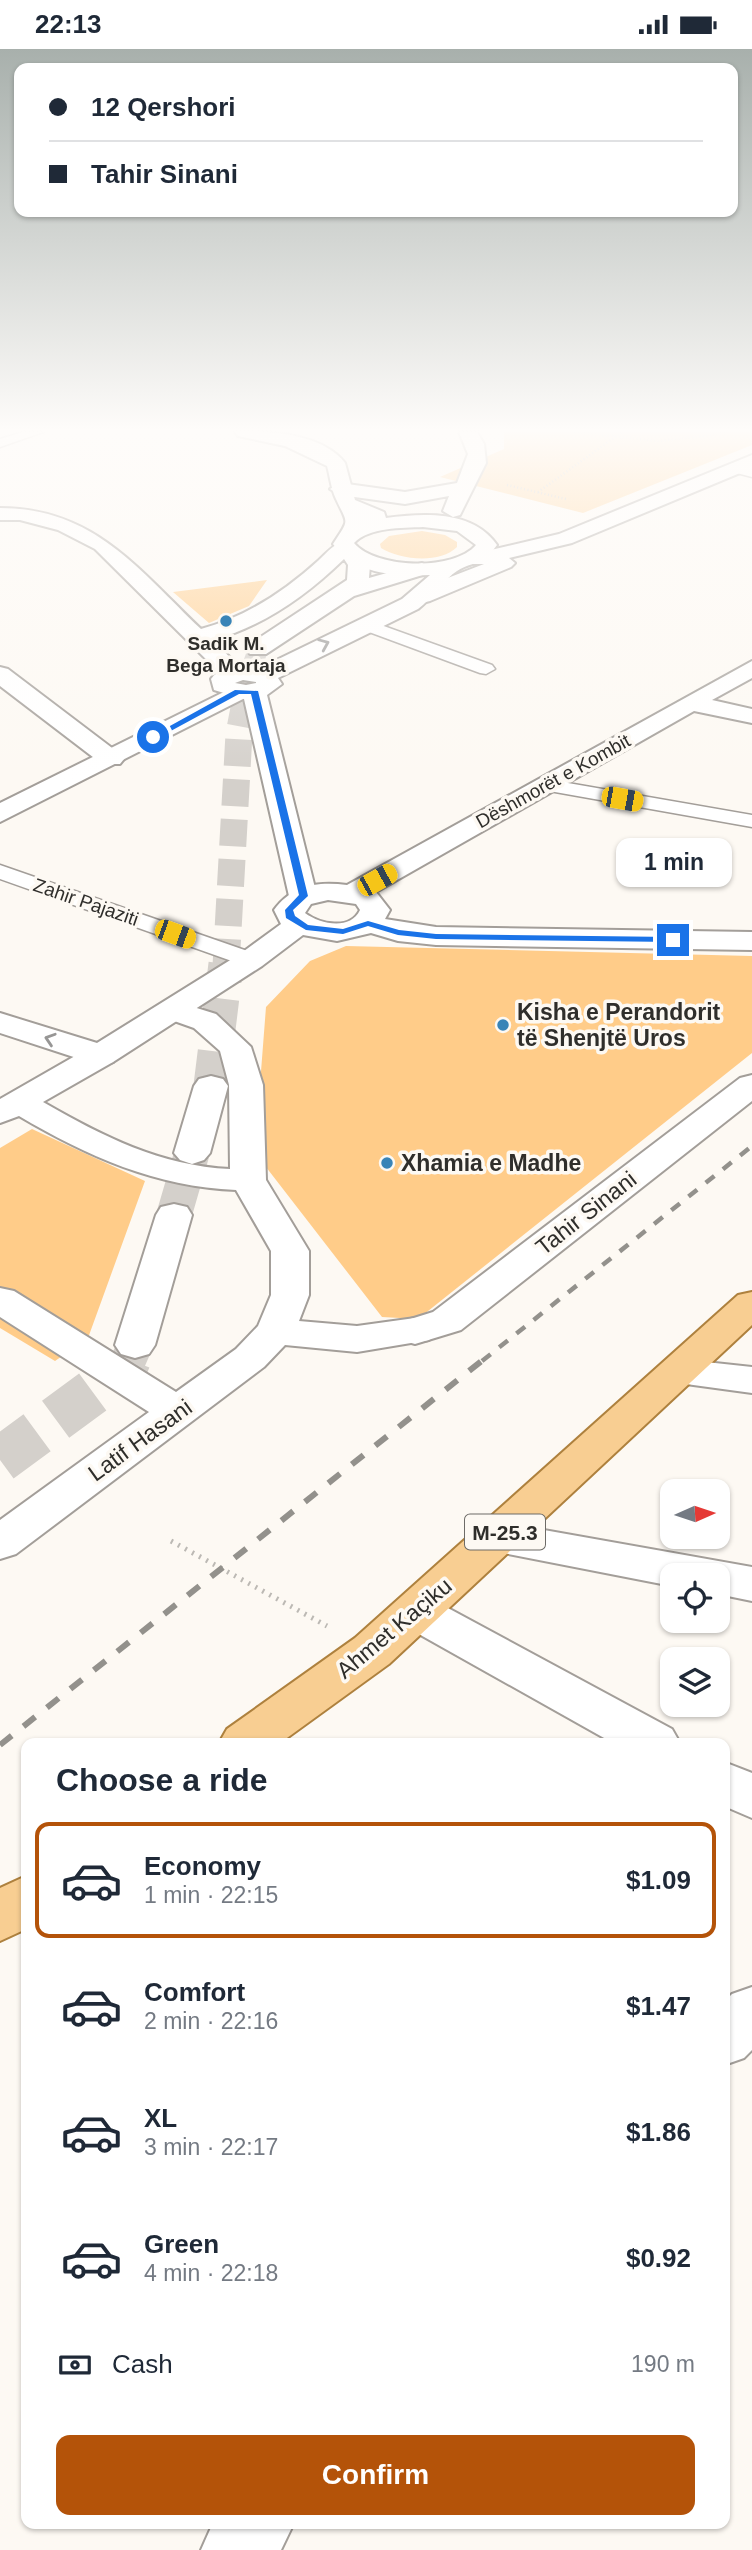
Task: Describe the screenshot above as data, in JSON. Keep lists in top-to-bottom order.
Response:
{
  "streets": {
    "main road": ["M-25.3", "Ahmet Kaçiku"],
    "street": ["Dëshmorët e Kombit", "Tahir Sinani", "Latif Hasani"],
    "lane": ["Zahir Pajaziti"]
  },
  "crossings": [
    ["Tahir Sinani", "Latif Hasani"]
  ],
  "places": ["Sadik M. Bega Mortaja", "Kisha e Perandorit të Shenjtë Uros", "Xhamia e Madhe"],
  "north": "right",
  "page": {
    "status": "22:13",
    "banner": ["12 Qershori", "Tahir Sinani"],
    "bubble": "1 min",
    "heading": "Choose a ride",
    "list": [
      {
        "name": "Economy",
        "note": "1 min · 22:15",
        "value": "$1.09"
      },
      {
        "name": "Comfort",
        "note": "2 min · 22:16",
        "value": "$1.47"
      },
      {
        "name": "XL",
        "note": "3 min · 22:17",
        "value": "$1.86"
      },
      {
        "name": "Green",
        "note": "4 min · 22:18",
        "value": "$0.92"
      }
    ],
    "pay": ["Cash", "190 m"],
    "buttons": "Confirm"
  }
}
